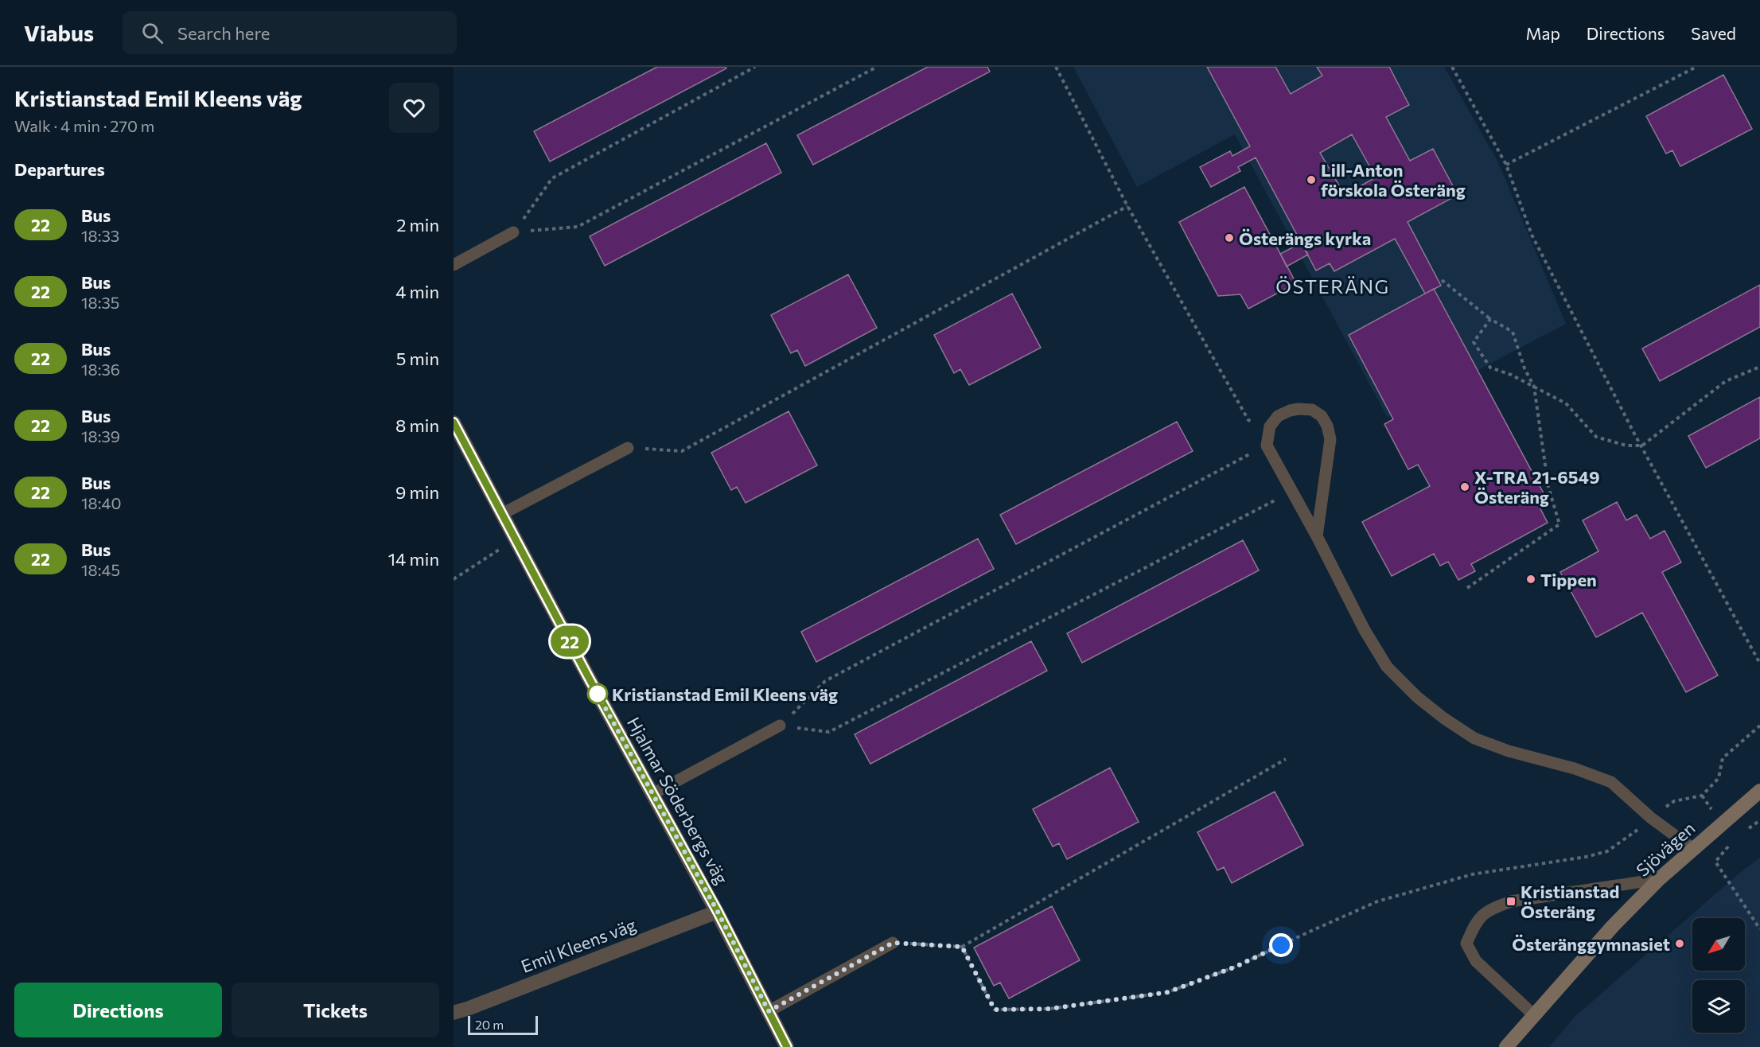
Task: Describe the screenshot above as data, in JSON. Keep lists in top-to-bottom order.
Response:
{
  "streets": {
    "street": ["Hjalmar Söderbergs väg", "Sjövägen", "Emil Kleens väg"]
  },
  "crossings": [
    ["Hjalmar Söderbergs väg", "Emil Kleens väg"]
  ],
  "districts": ["ÖSTERÄNG"],
  "places": {
    "other": [
      "Lill-Anton förskola Österäng",
      "Österängs kyrka",
      "X-TRA 21-6549 Österäng",
      "Tippen",
      "Kristianstad Emil Kleens väg",
      "Österänggymnasiet"
    ],
    "transit": ["Kristianstad Österäng"]
  },
  "lines": ["bus line 22"],
  "scale_bar": "20 m",
  "north": "bottom left",
  "page": {
    "header": "Viabus",
    "search": "Search here",
    "nav": ["Map", "Directions", "Saved"],
    "heading": [
      ["Kristianstad Emil Kleens väg", "Walk · 4 min · 270 m"],
      "Departures"
    ],
    "on_map": "22",
    "list": [
      {
        "mark": "22",
        "name": "Bus",
        "note": "18:33",
        "value": "2 min"
      },
      {
        "mark": "22",
        "name": "Bus",
        "note": "18:35",
        "value": "4 min"
      },
      {
        "mark": "22",
        "name": "Bus",
        "note": "18:36",
        "value": "5 min"
      },
      {
        "mark": "22",
        "name": "Bus",
        "note": "18:39",
        "value": "8 min"
      },
      {
        "mark": "22",
        "name": "Bus",
        "note": "18:40",
        "value": "9 min"
      },
      {
        "mark": "22",
        "name": "Bus",
        "note": "18:45",
        "value": "14 min"
      }
    ],
    "buttons": ["Directions", "Tickets"],
    "scale": "20 m"
  }
}
